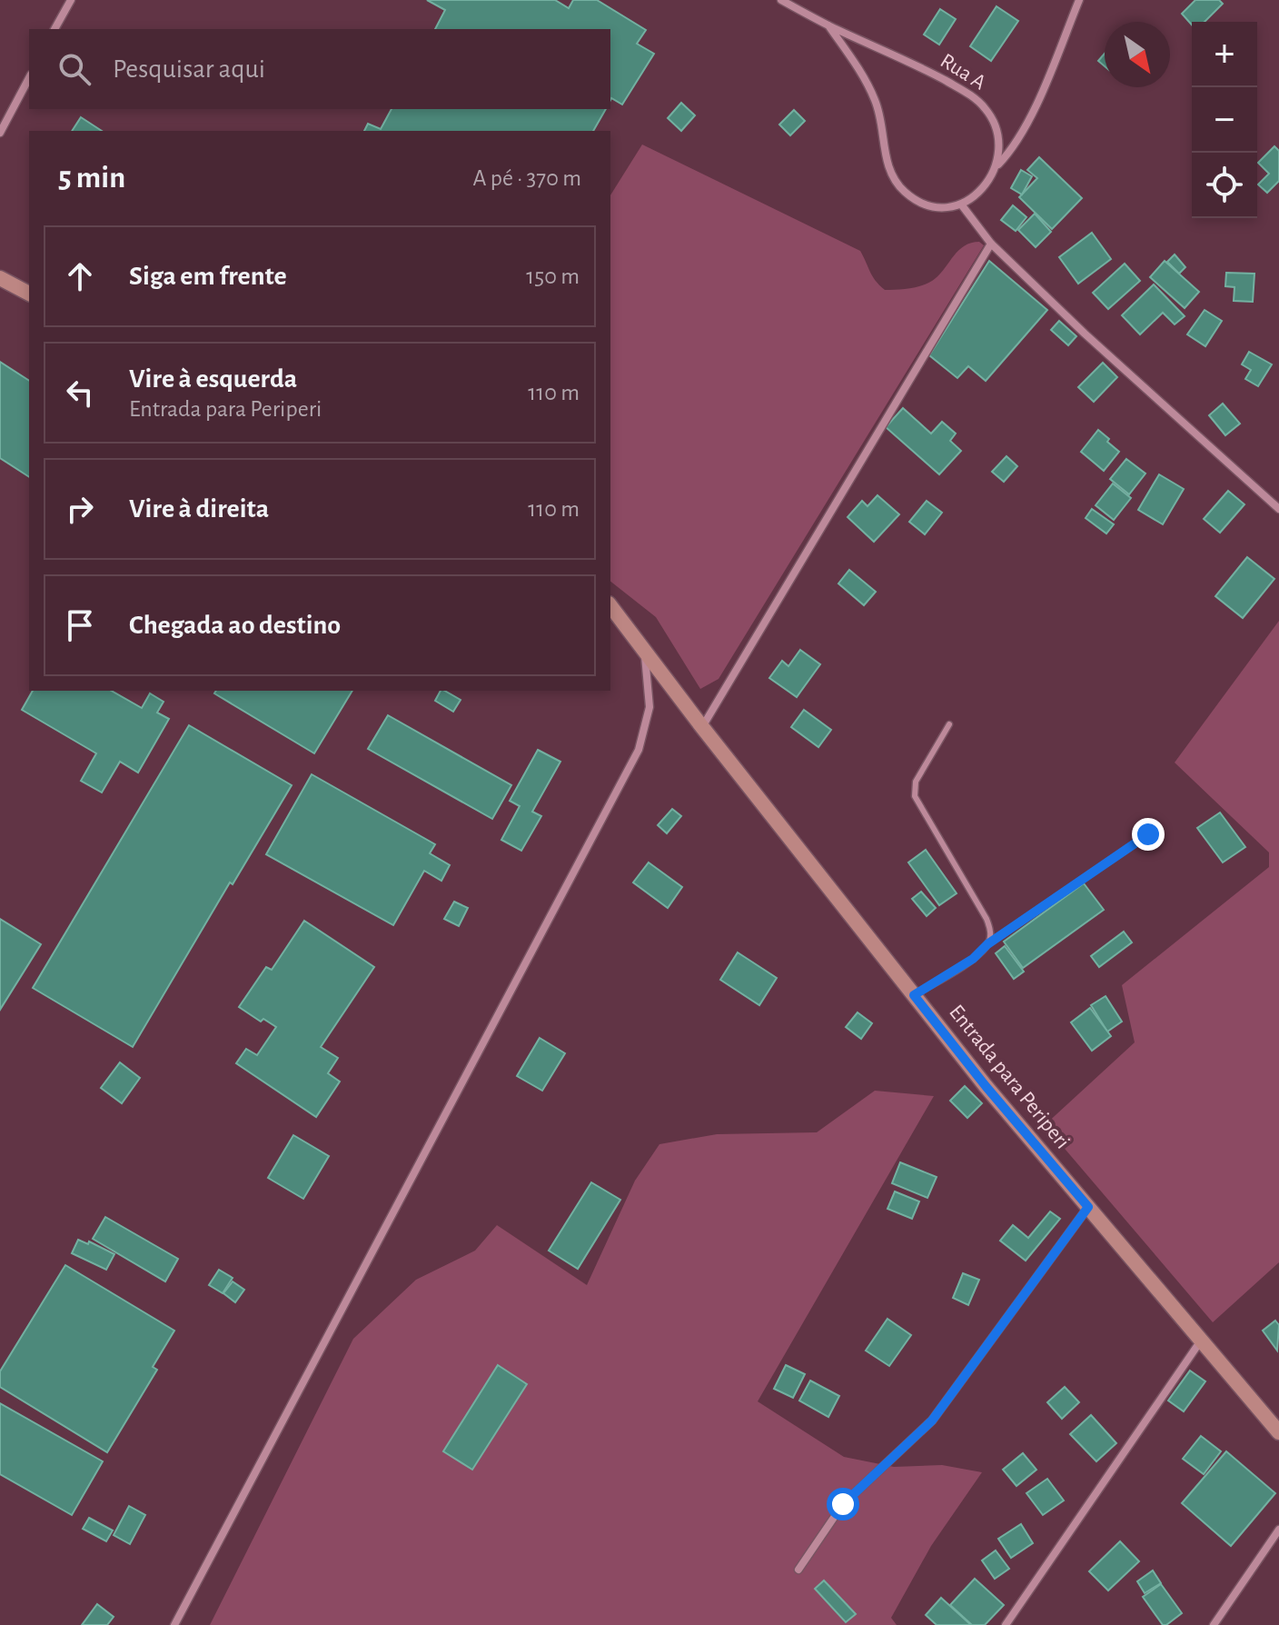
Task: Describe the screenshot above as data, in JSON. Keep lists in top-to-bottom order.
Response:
{
  "streets": {
    "main road": ["Entrada para Periperi"],
    "street": ["Rua A"]
  },
  "north": "bottom right",
  "page": {
    "map_buttons": ["+", "−"],
    "search": "Pesquisar aqui",
    "heading": ["5 min", "A pé · 370 m"],
    "list": [
      ["Siga em frente", "150 m"],
      ["Vire à esquerda", "Entrada para Periperi", "110 m"],
      ["Vire à direita", "110 m"],
      "Chegada ao destino"
    ]
  }
}
